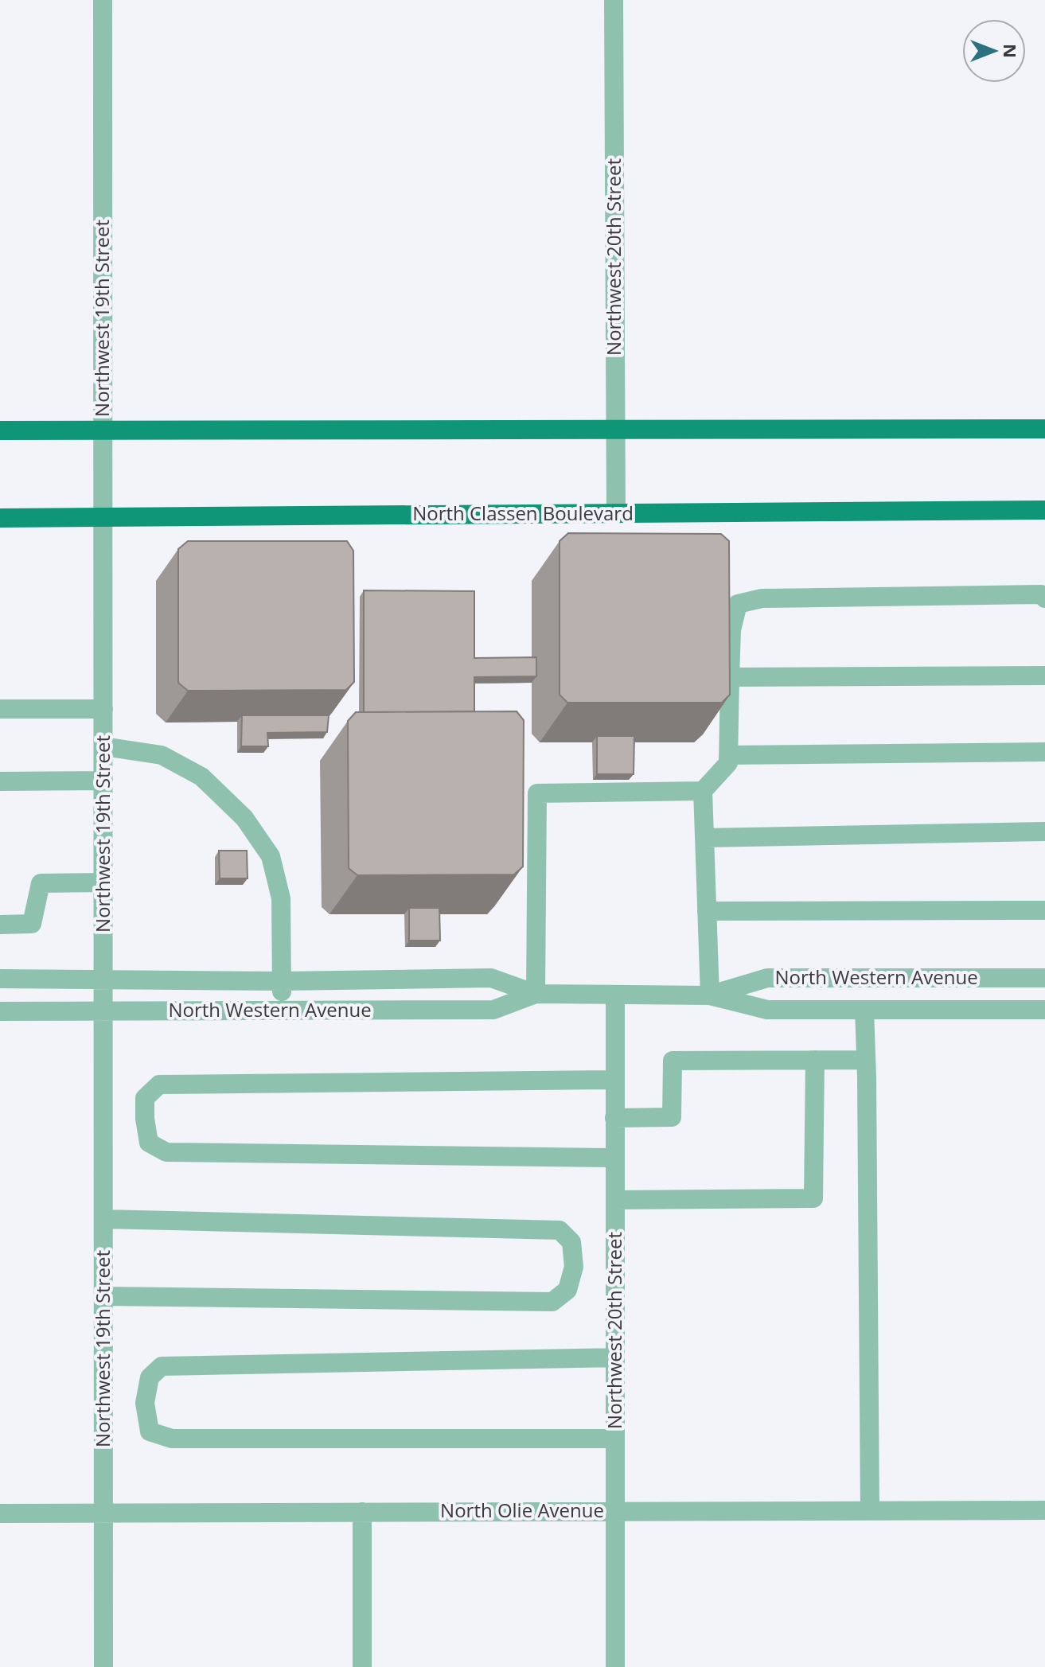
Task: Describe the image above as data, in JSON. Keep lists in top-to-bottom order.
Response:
{
  "streets": {
    "main road": ["North Classen Boulevard"],
    "street": [
      "Northwest 20th Street",
      "Northwest 19th Street",
      "North Western Avenue",
      "North Olie Avenue"
    ]
  },
  "crossings": [
    ["Northwest 20th Street", "North Classen Boulevard"],
    ["Northwest 20th Street", "North Western Avenue"],
    ["Northwest 20th Street", "North Olie Avenue"],
    ["Northwest 19th Street", "North Classen Boulevard"],
    ["Northwest 19th Street", "North Western Avenue"],
    ["Northwest 19th Street", "North Olie Avenue"]
  ],
  "north": "right"
}
